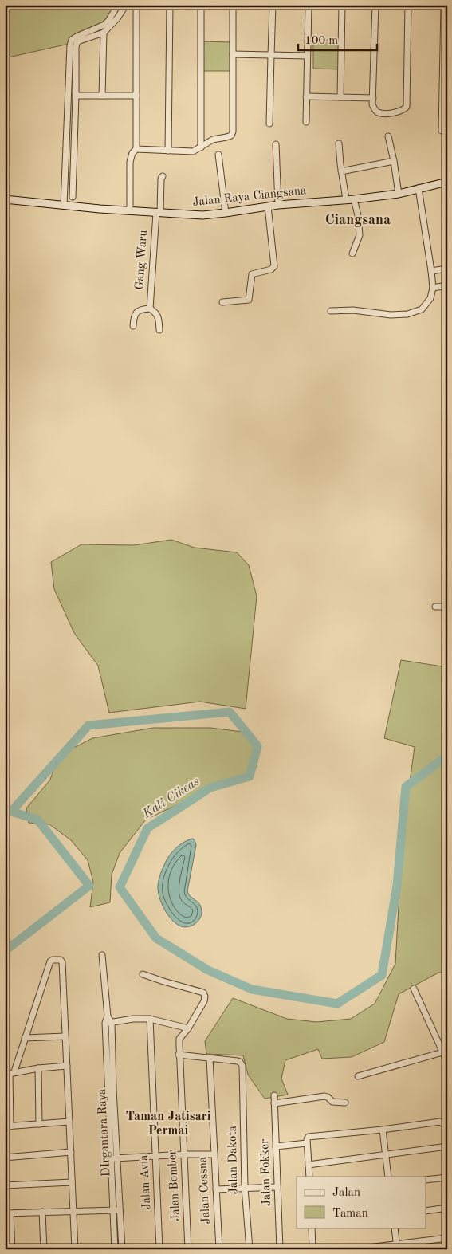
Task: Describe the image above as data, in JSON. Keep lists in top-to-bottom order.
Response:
{
  "streets": {
    "main road": ["Jalan Raya Ciangsana"],
    "street": [
      "Gang Waru",
      "DIrgantara Raya",
      "Jalan Dakota",
      "Jalan Fokker",
      "Jalan Avia",
      "Jalan Bomber",
      "Jalan Cessna"
    ]
  },
  "crossings": [
    ["Jalan Raya Ciangsana", "Gang Waru"],
    ["Jalan Dakota", "Jalan Cessna"]
  ],
  "districts": ["Ciangsana", "Taman Jatisari Permai"],
  "water": ["Kali Cikeas"],
  "legend": ["Jalan", "Taman"],
  "scale_bar": "100 m"
}
